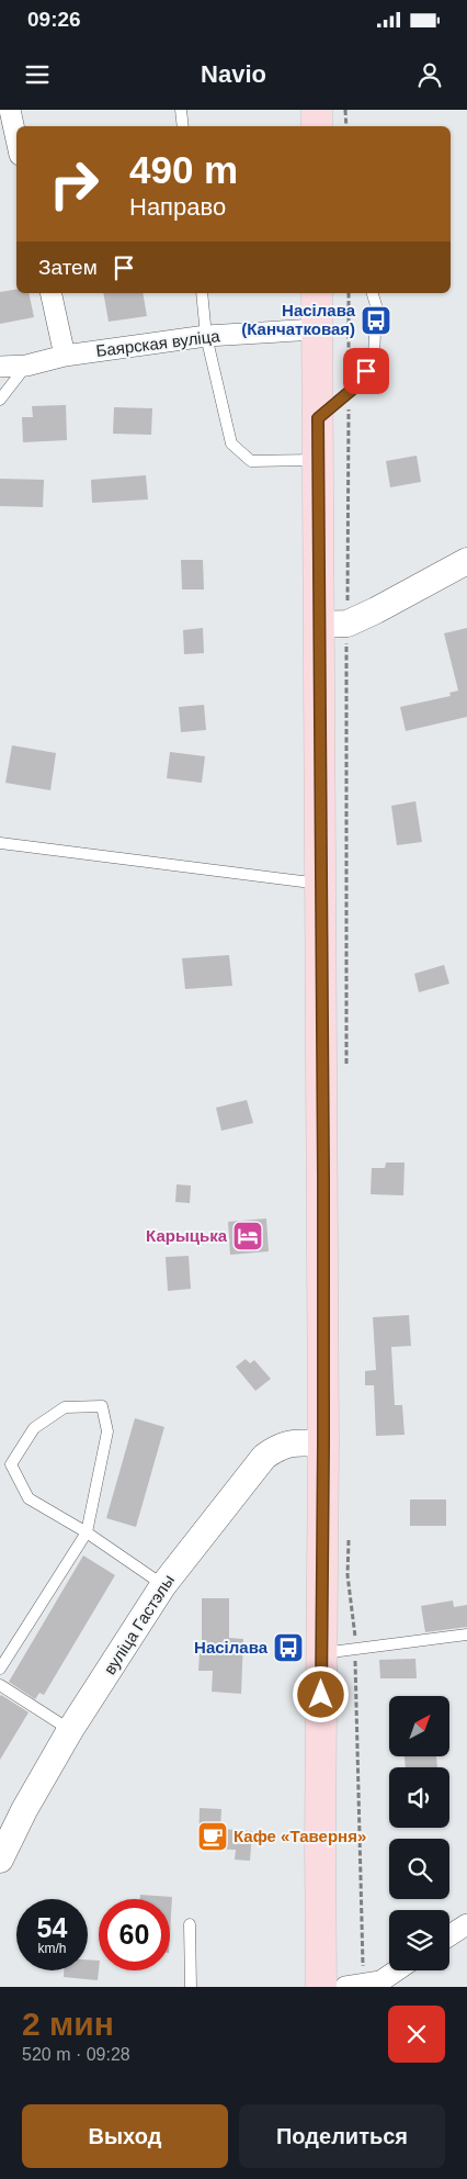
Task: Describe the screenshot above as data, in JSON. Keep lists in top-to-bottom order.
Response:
{
  "streets": {
    "street": ["Баярская вуліца", "вуліца Гастэлы"]
  },
  "places": {
    "bus stop": ["Насілава (Канчатковая)", "Насілава"],
    "hotel": ["Карыцька"],
    "cafe": ["Кафе «Таверня»"]
  },
  "north": "top right",
  "page": {
    "status": "09:26",
    "header": "Navio",
    "turn": ["490 m", "Направо"],
    "then": "Затем",
    "speed": "54 km/h",
    "limit": "60",
    "heading": ["2 мин", "520 m · 09:28"],
    "buttons": ["Выход", "Поделиться"]
  }
}
